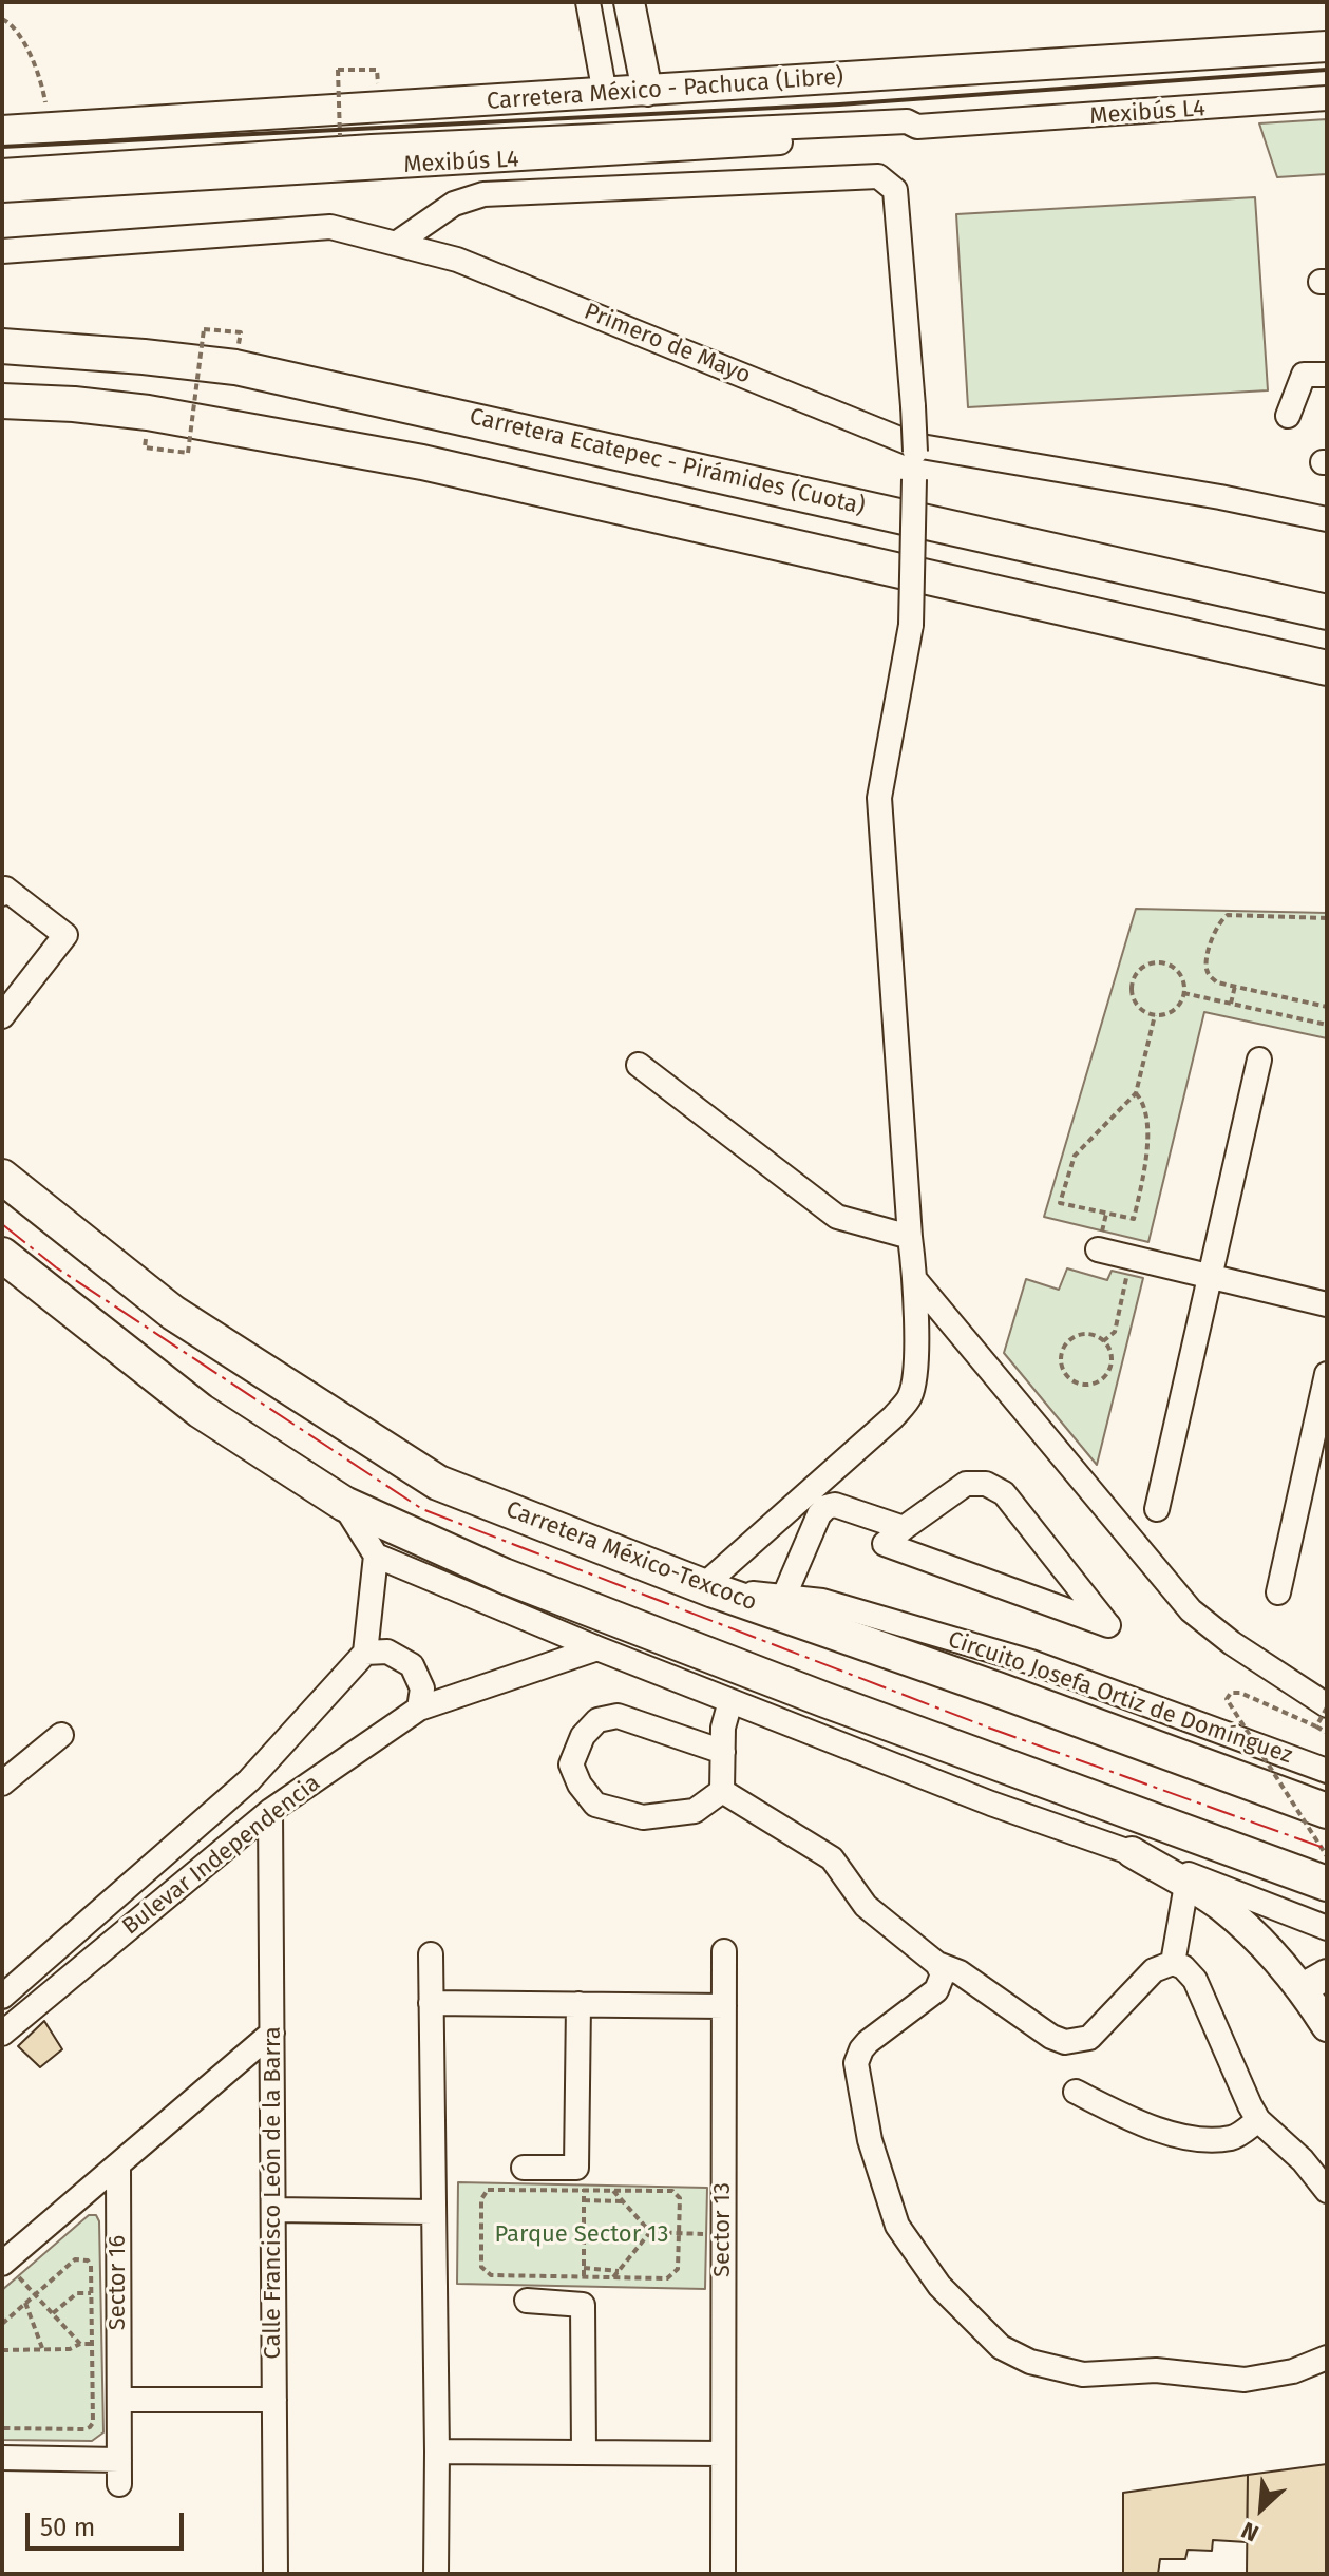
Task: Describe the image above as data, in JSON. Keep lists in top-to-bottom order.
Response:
{
  "streets": {
    "highway": ["Carretera Ecatepec - Pirámides (Cuota)", "Carretera México-Texcoco"],
    "main road": ["Carretera México - Pachuca (Libre)"],
    "street": [
      "Mexibús L4",
      "Primero de Mayo",
      "Circuito Josefa Ortiz de Domínguez",
      "Bulevar Independencia",
      "Calle Francisco León de la Barra",
      "Sector 13",
      "Sector 16"
    ]
  },
  "crossings": [
    ["Carretera México-Texcoco", "Circuito Josefa Ortiz de Domínguez"],
    ["Bulevar Independencia", "Calle Francisco León de la Barra"]
  ],
  "parks": ["Parque Sector 13"],
  "scale_bar": "50 m",
  "north": "bottom left"
}
